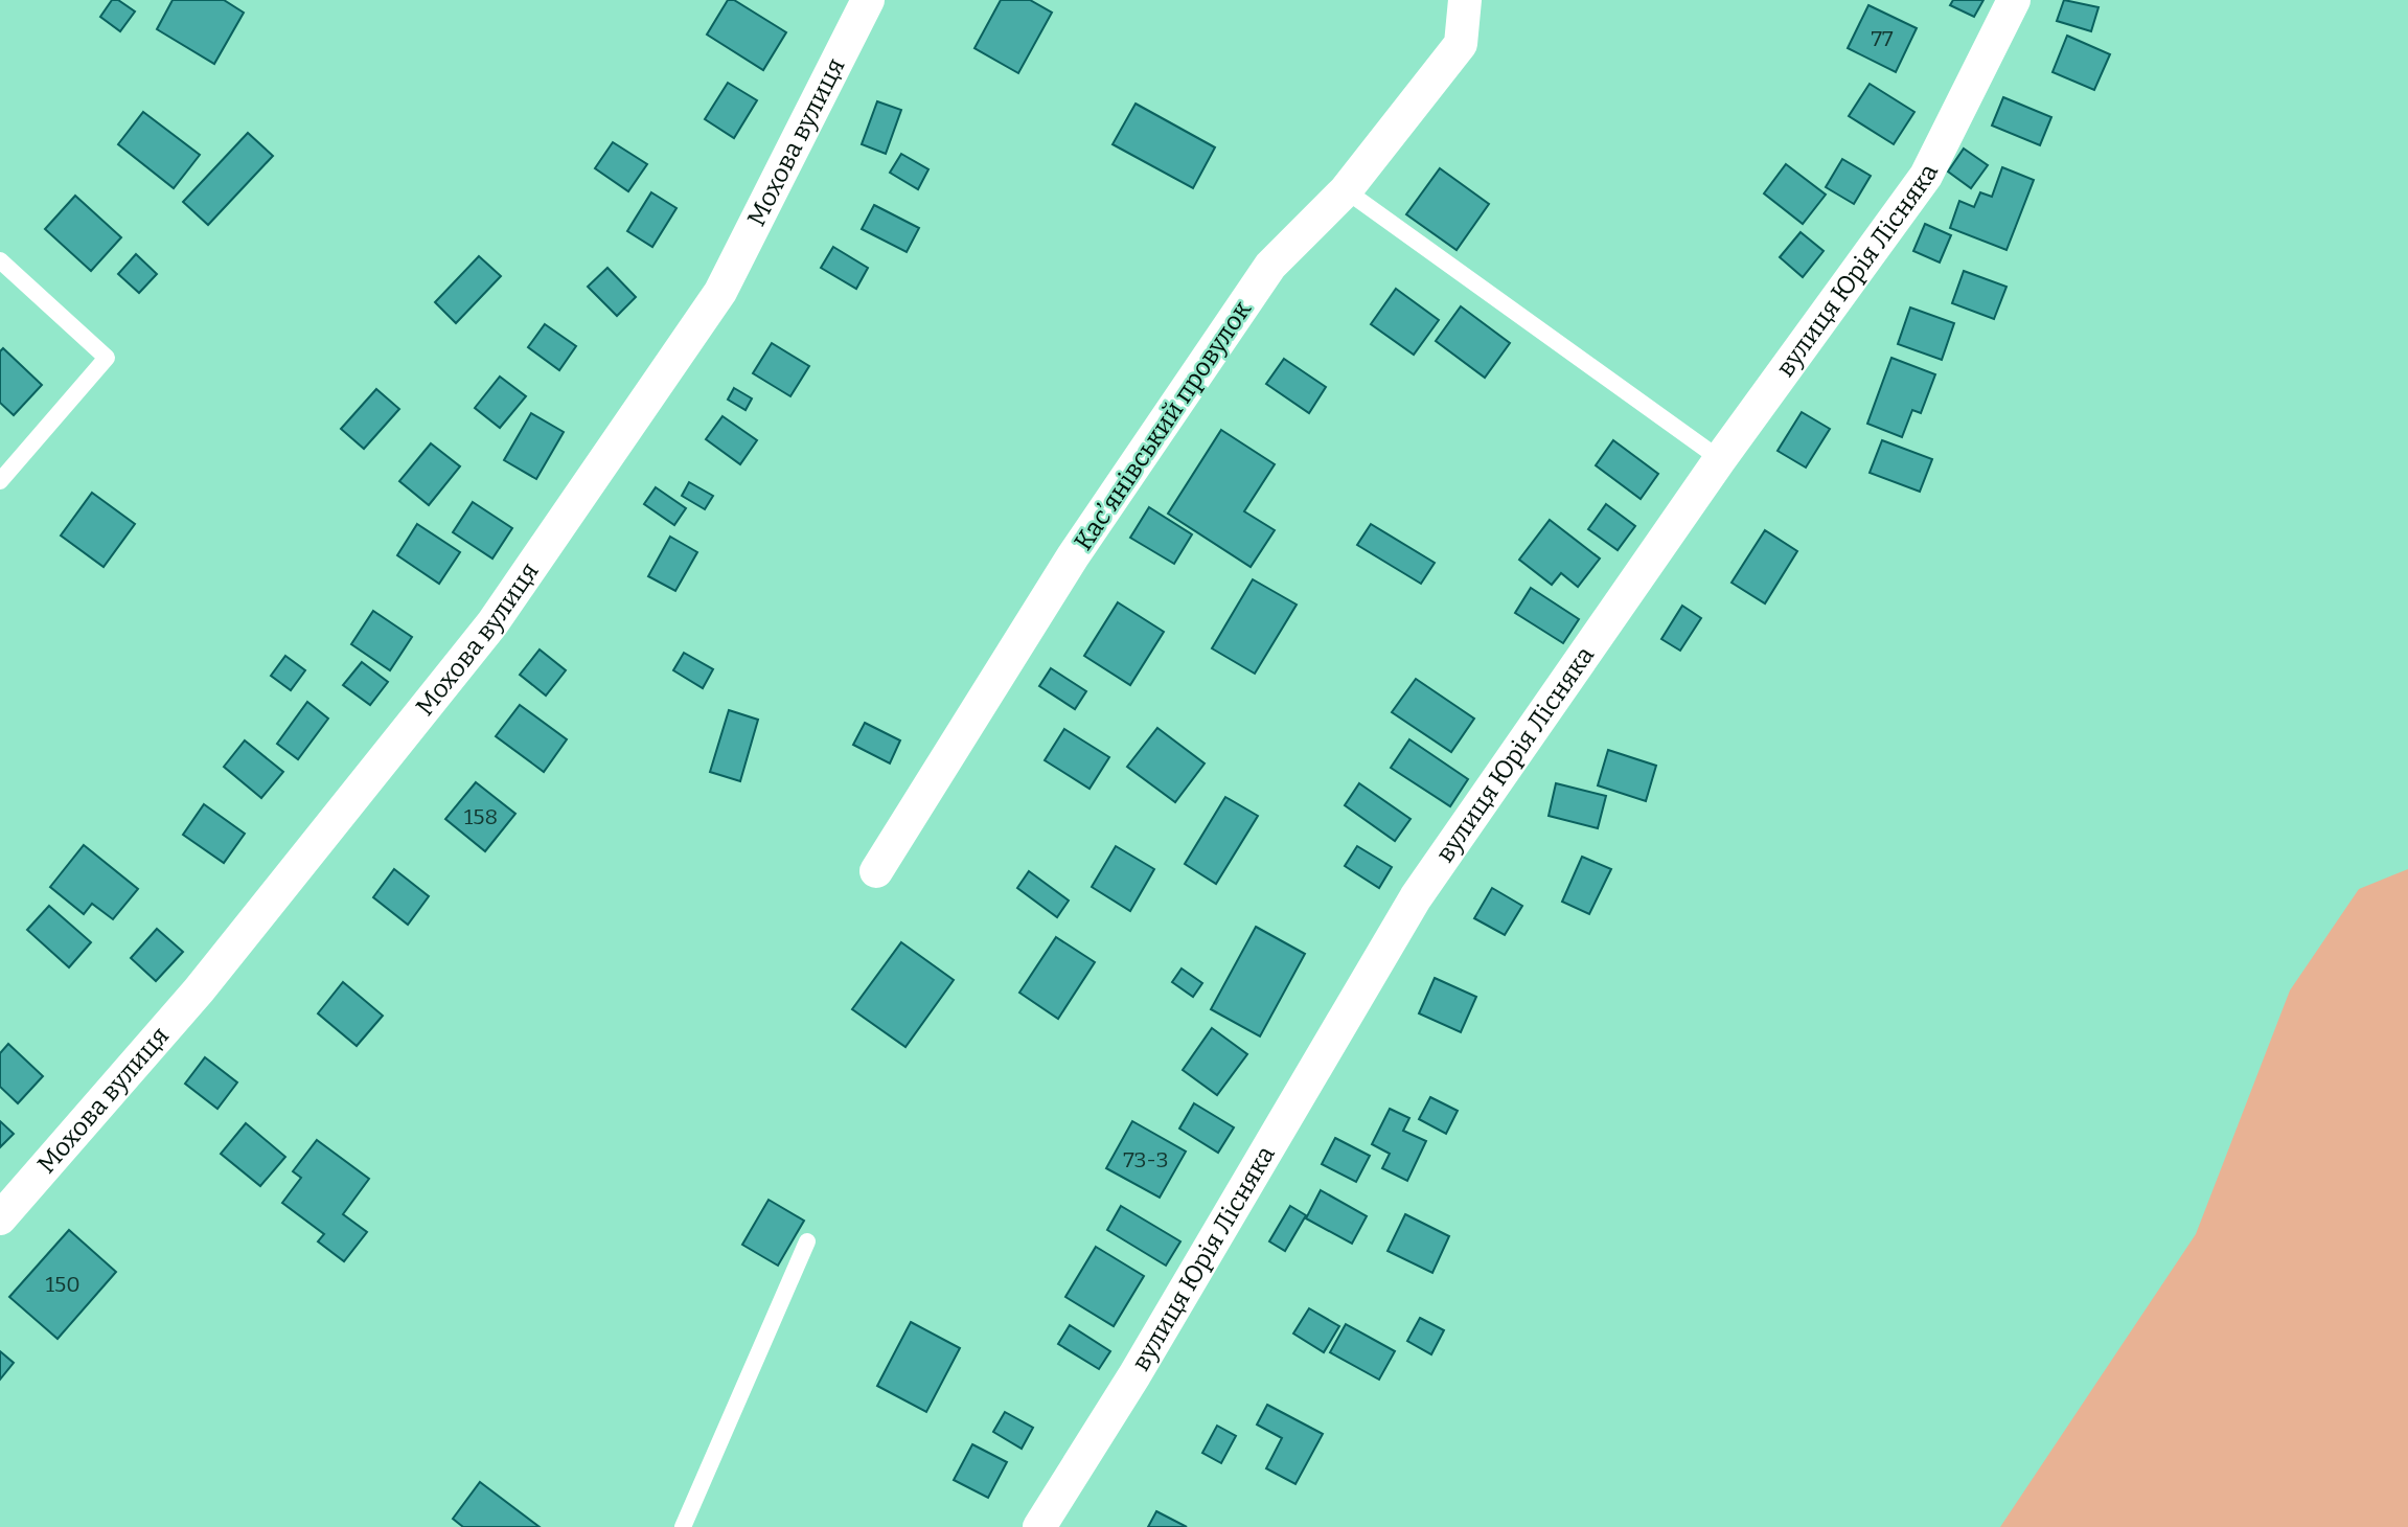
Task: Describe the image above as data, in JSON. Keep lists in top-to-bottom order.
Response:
{
  "streets": {
    "street": ["Мохова вулиця", "вулиця Юрія Лісняка", "Касʼянівський провулок"]
  },
  "house_numbers": [
    "77",
    "158",
    "73-З",
    "150"
  ]
}
